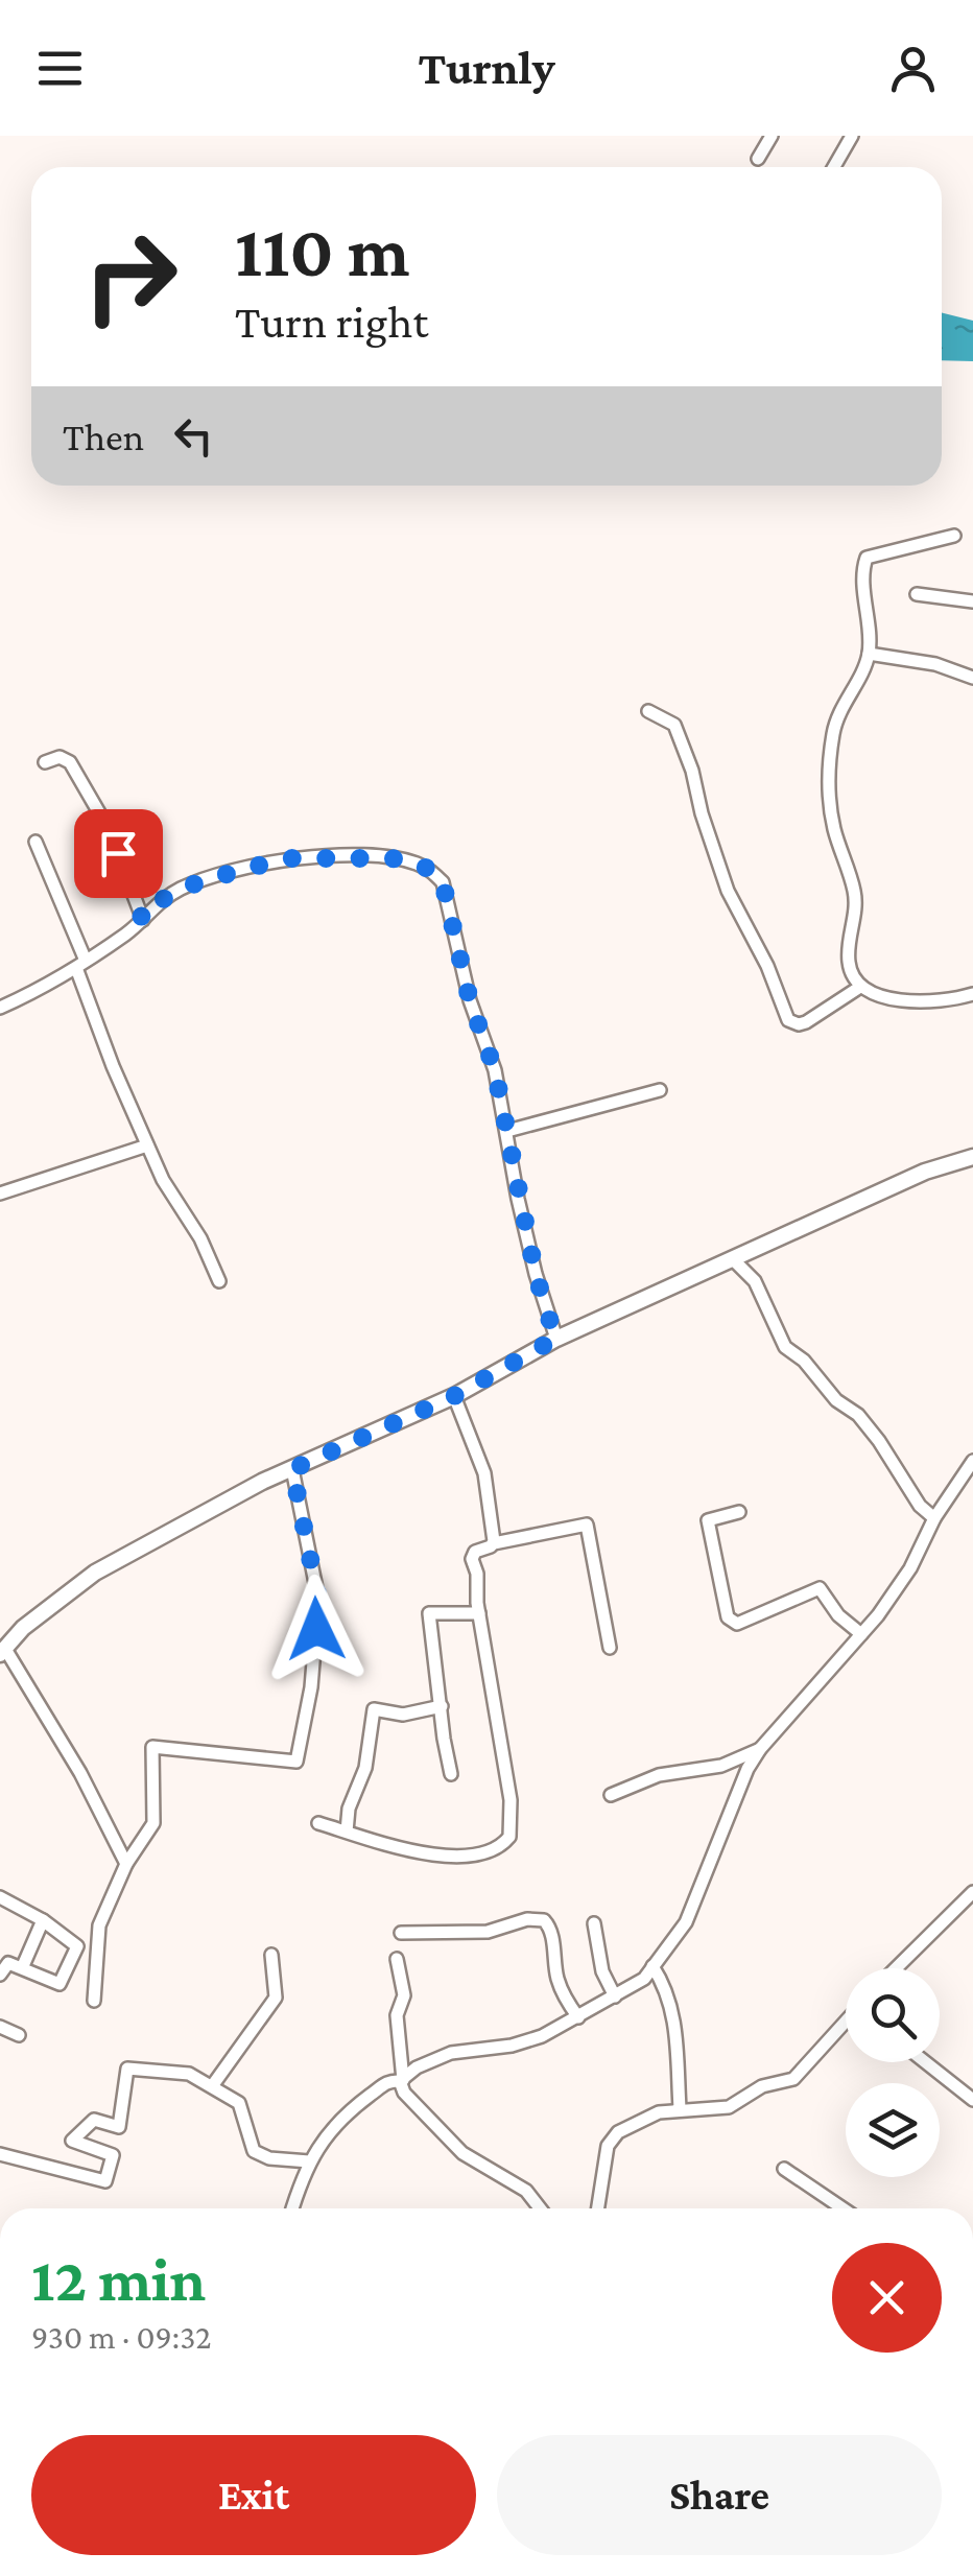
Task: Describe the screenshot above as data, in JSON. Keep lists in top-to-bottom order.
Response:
{
  "page": {
    "header": "Turnly",
    "turn": ["110 m", "Turn right"],
    "then": "Then",
    "heading": ["12 min", "930 m · 09:32"],
    "buttons": ["Exit", "Share"]
  }
}
